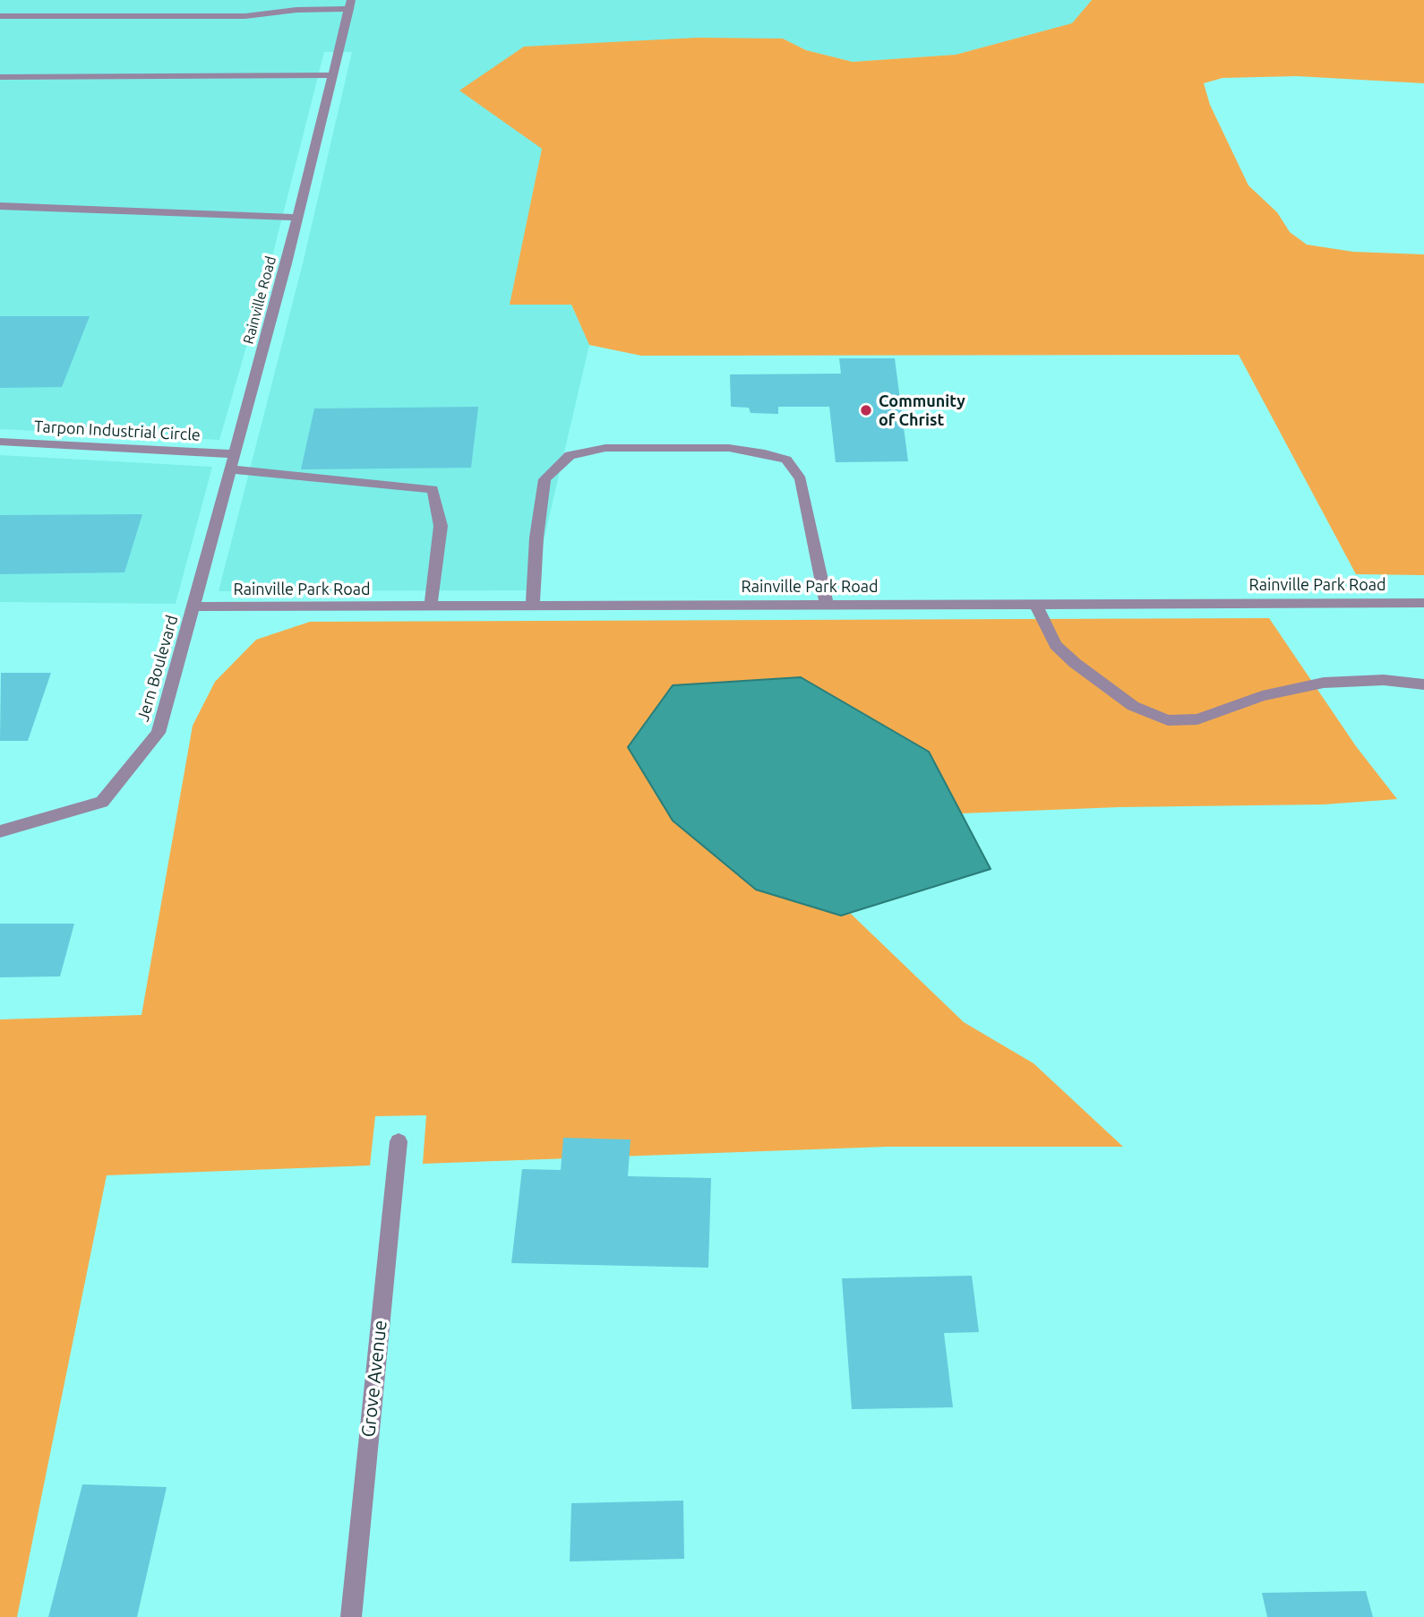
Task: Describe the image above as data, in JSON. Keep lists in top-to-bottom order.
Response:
{
  "streets": {
    "street": [
      "Rainville Road",
      "Tarpon Industrial Circle",
      "Rainville Park Road",
      "Jern Boulevard",
      "Grove Avenue"
    ]
  },
  "crossings": [
    ["Rainville Road", "Tarpon Industrial Circle"],
    ["Rainville Road", "Rainville Park Road"],
    ["Rainville Road", "Jern Boulevard"],
    ["Rainville Park Road", "Jern Boulevard"]
  ],
  "places": ["Community of Christ"]
}
